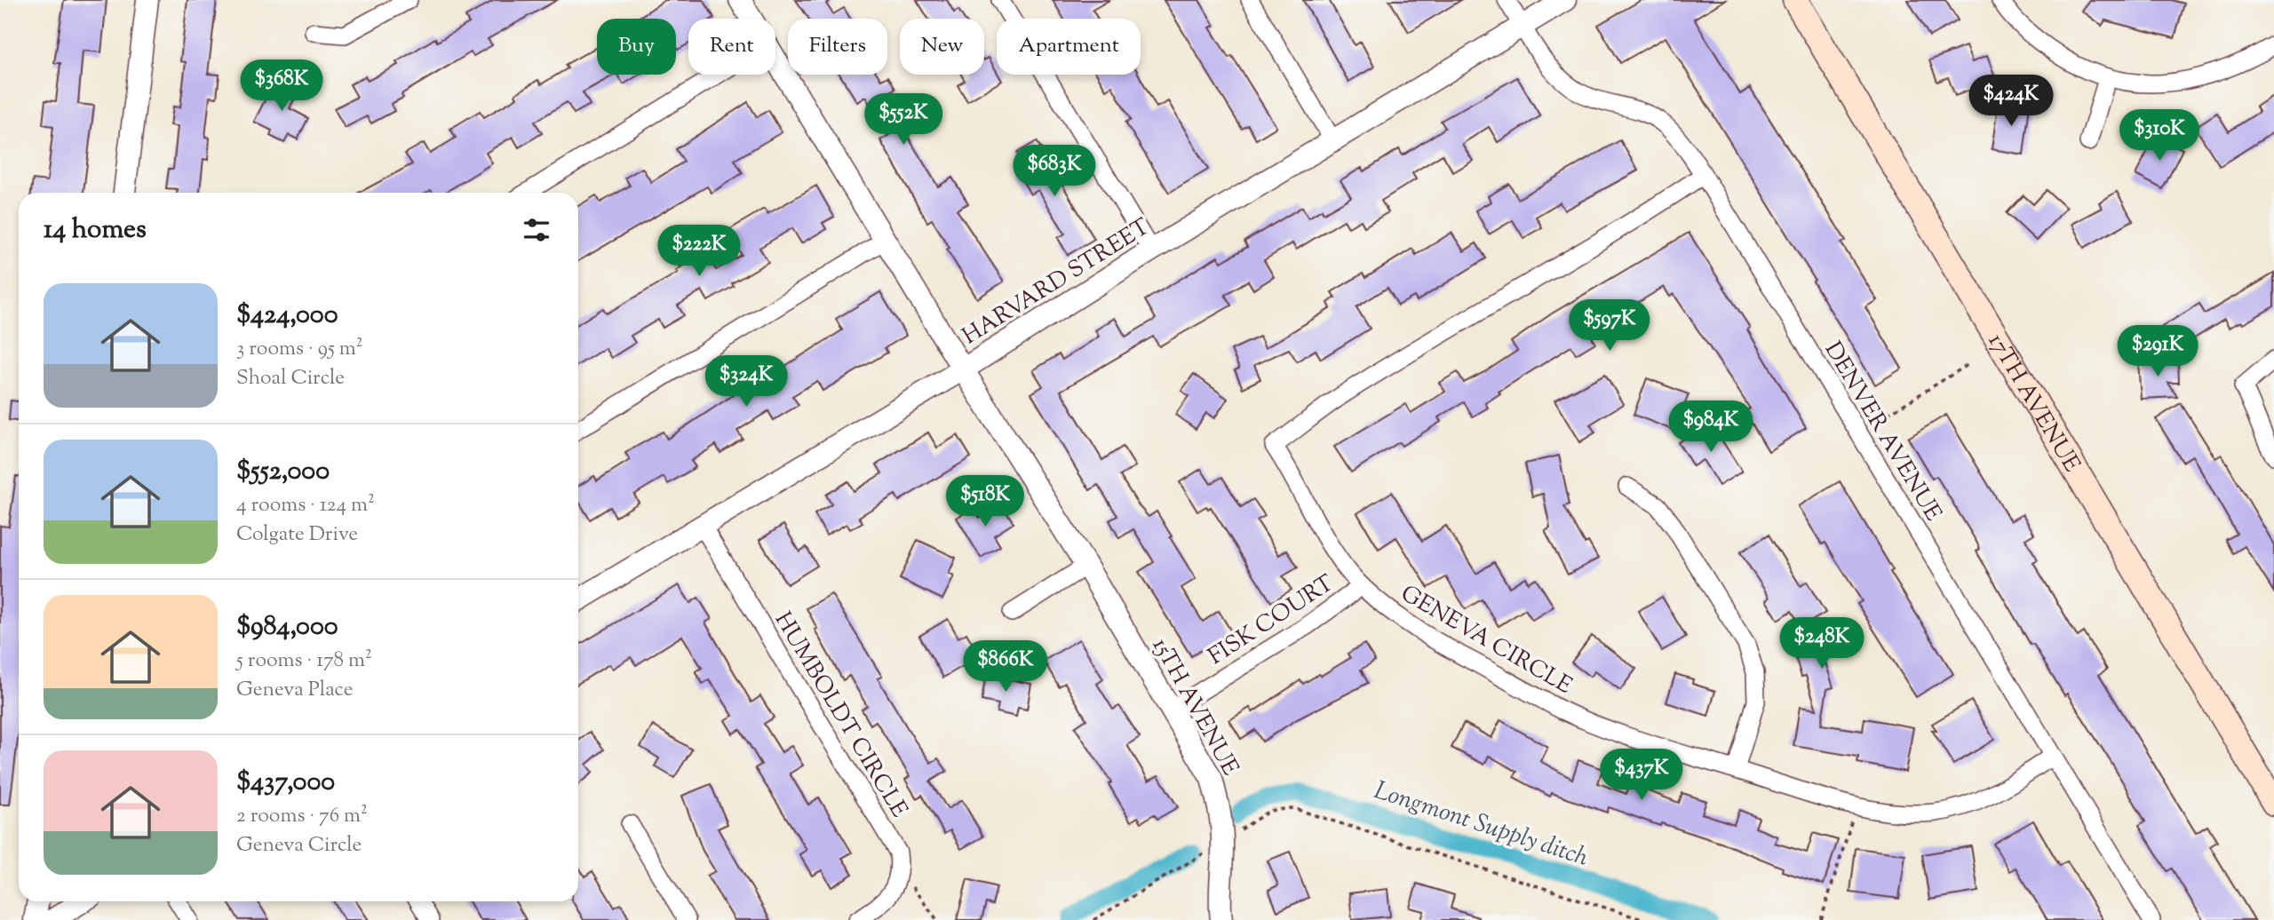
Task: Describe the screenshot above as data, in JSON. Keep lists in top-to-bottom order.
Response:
{
  "streets": {
    "main road": ["17TH AVENUE"],
    "street": [
      "HARVARD STREET",
      "DENVER AVENUE",
      "FISK COURT",
      "GENEVA CIRCLE",
      "15TH AVENUE",
      "HUMBOLDT CIRCLE"
    ]
  },
  "crossings": [
    ["HARVARD STREET", "DENVER AVENUE"],
    ["HARVARD STREET", "15TH AVENUE"],
    ["HARVARD STREET", "HUMBOLDT CIRCLE"],
    ["DENVER AVENUE", "GENEVA CIRCLE"],
    ["FISK COURT", "GENEVA CIRCLE"],
    ["FISK COURT", "15TH AVENUE"]
  ],
  "water": ["Longmont Supply ditch"],
  "page": {
    "chip": [
      "Buy",
      "Rent",
      "Filters",
      "New",
      "Apartment"
    ],
    "price": [
      "$368K",
      "$424K",
      "$552K",
      "$310K",
      "$683K",
      "$222K",
      "$597K",
      "$291K",
      "$324K",
      "$984K",
      "$518K",
      "$248K",
      "$866K",
      "$437K"
    ],
    "heading": "14 homes",
    "list": [
      {
        "name": "$424,000",
        "note": "3 rooms · 95 m² · Shoal Circle"
      },
      {
        "name": "$552,000",
        "note": "4 rooms · 124 m² · Colgate Drive"
      },
      {
        "name": "$984,000",
        "note": "5 rooms · 178 m² · Geneva Place"
      },
      {
        "name": "$437,000",
        "note": "2 rooms · 76 m² · Geneva Circle"
      }
    ]
  }
}
